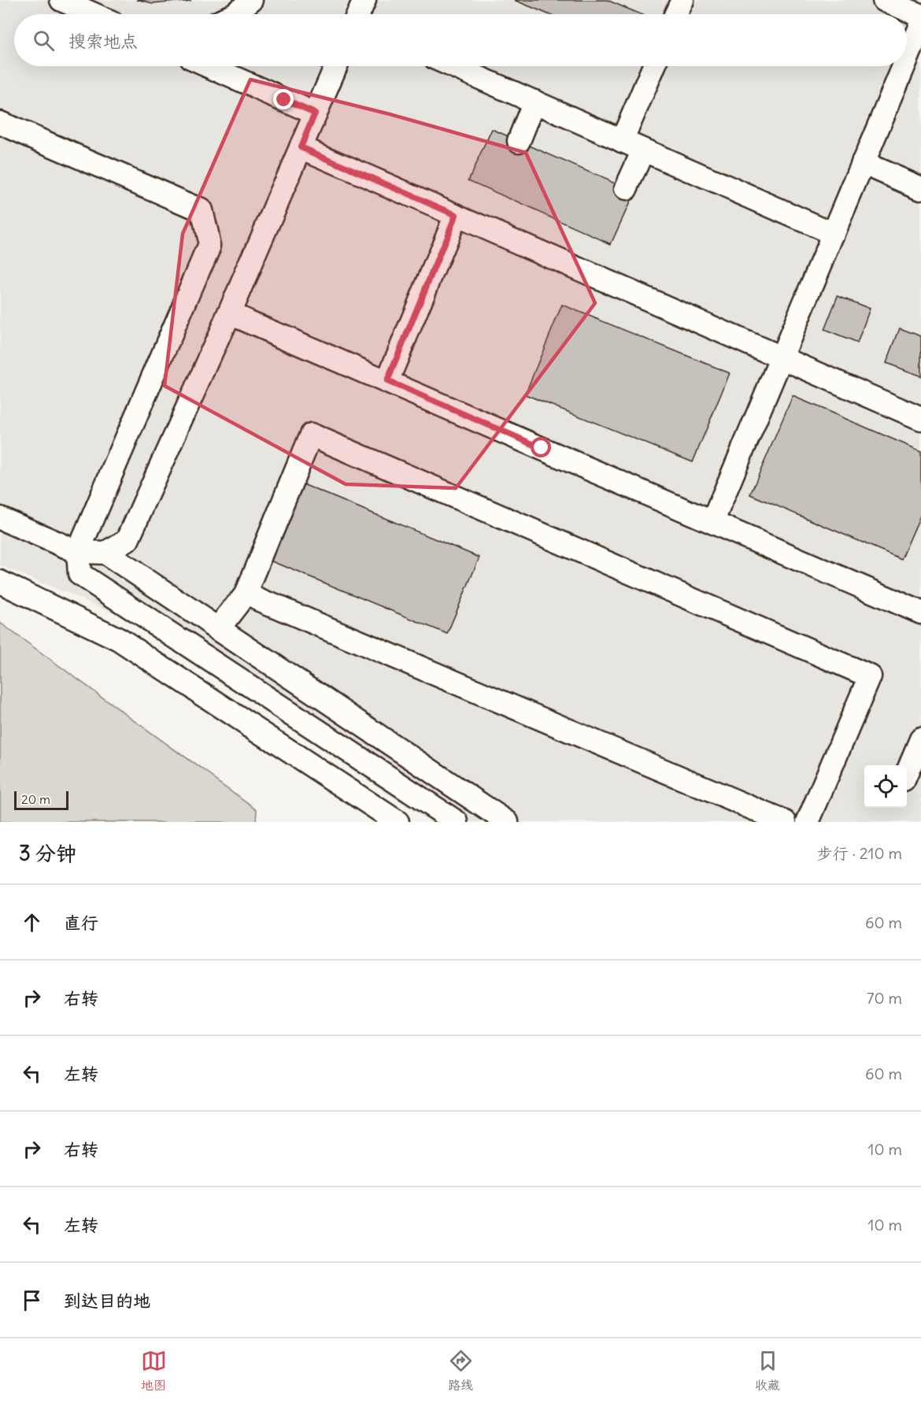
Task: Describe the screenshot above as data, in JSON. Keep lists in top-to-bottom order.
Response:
{
  "scale_bar": "20 m",
  "page": {
    "search": "搜索地点",
    "scale": "20 m",
    "heading": ["3 分钟", "步行 · 210 m"],
    "list": [
      ["直行", "60 m"],
      ["右转", "70 m"],
      ["左转", "60 m"],
      ["右转", "10 m"],
      ["左转", "10 m"],
      "到达目的地"
    ],
    "nav": ["地图", "路线", "收藏"]
  }
}
